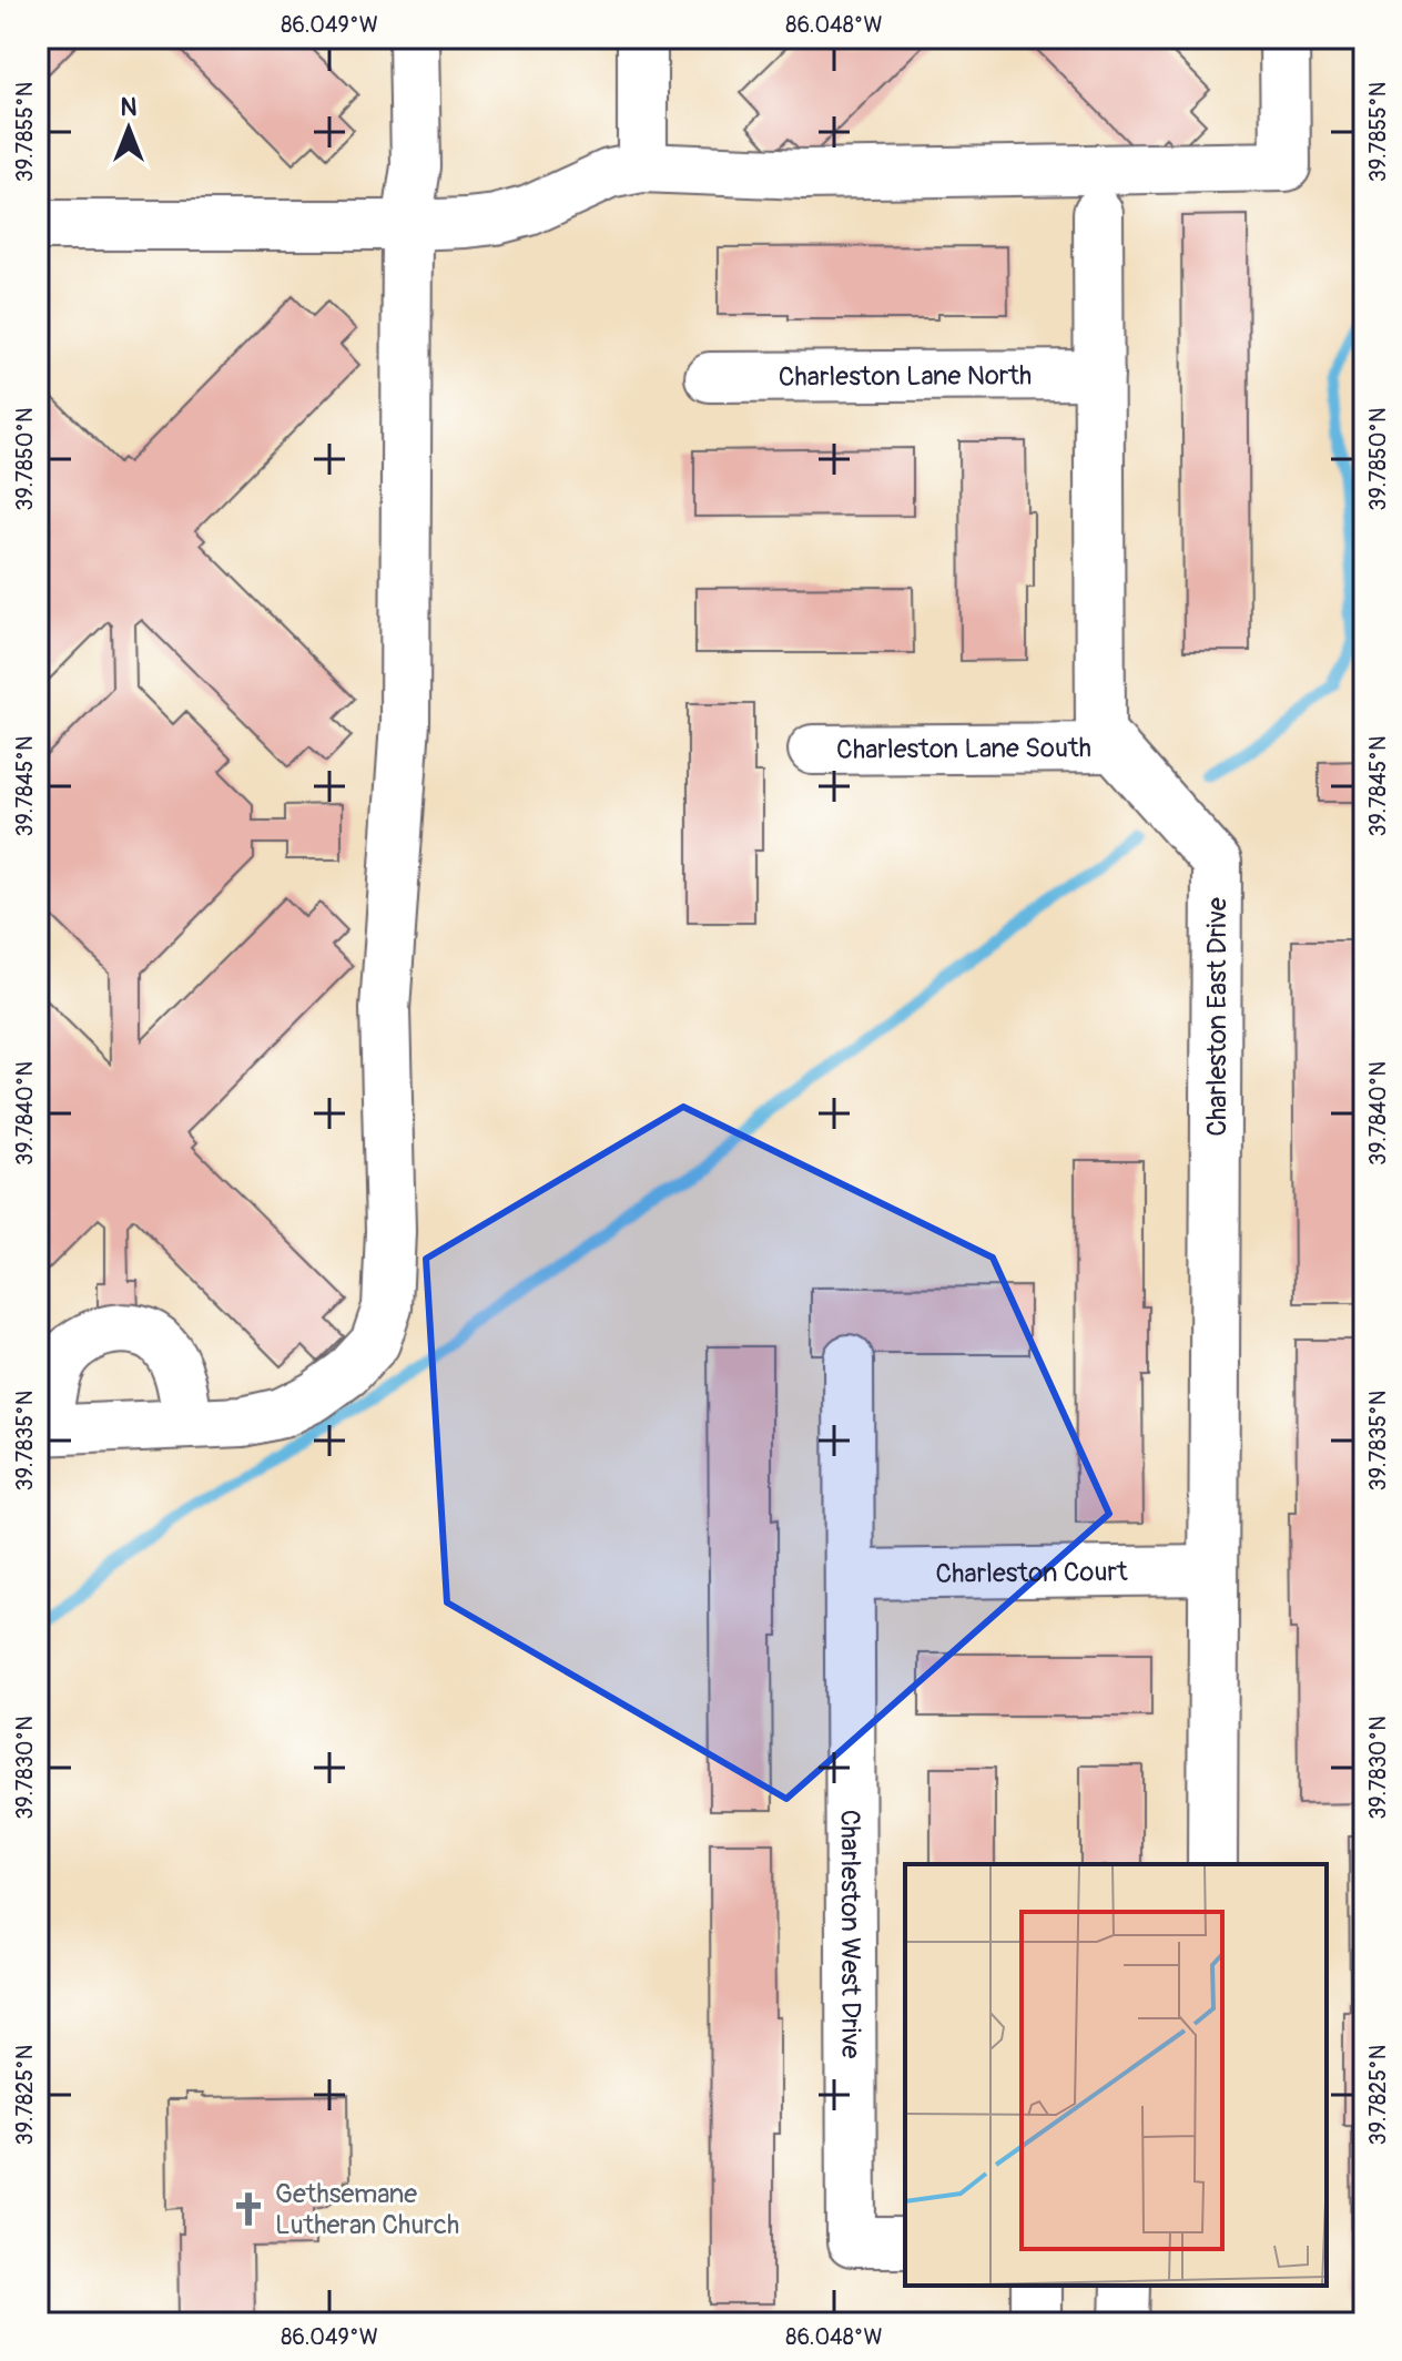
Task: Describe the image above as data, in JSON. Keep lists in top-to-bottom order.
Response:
{
  "streets": {
    "street": [
      "Charleston Lane North",
      "Charleston Lane South",
      "Charleston East Drive",
      "Charleston Court",
      "Charleston West Drive"
    ]
  },
  "crossings": [
    ["Charleston Lane North", "Charleston East Drive"],
    ["Charleston Lane South", "Charleston East Drive"],
    ["Charleston East Drive", "Charleston Court"],
    ["Charleston Court", "Charleston West Drive"]
  ],
  "places": {
    "church": ["Gethsemane Lutheran Church"]
  },
  "north": "top",
  "coordinates": [
    "86.049°W",
    "86.048°W",
    "39.7855°N",
    "39.7850°N",
    "39.7845°N",
    "39.7840°N",
    "39.7835°N",
    "39.7830°N",
    "39.7825°N"
  ]
}
